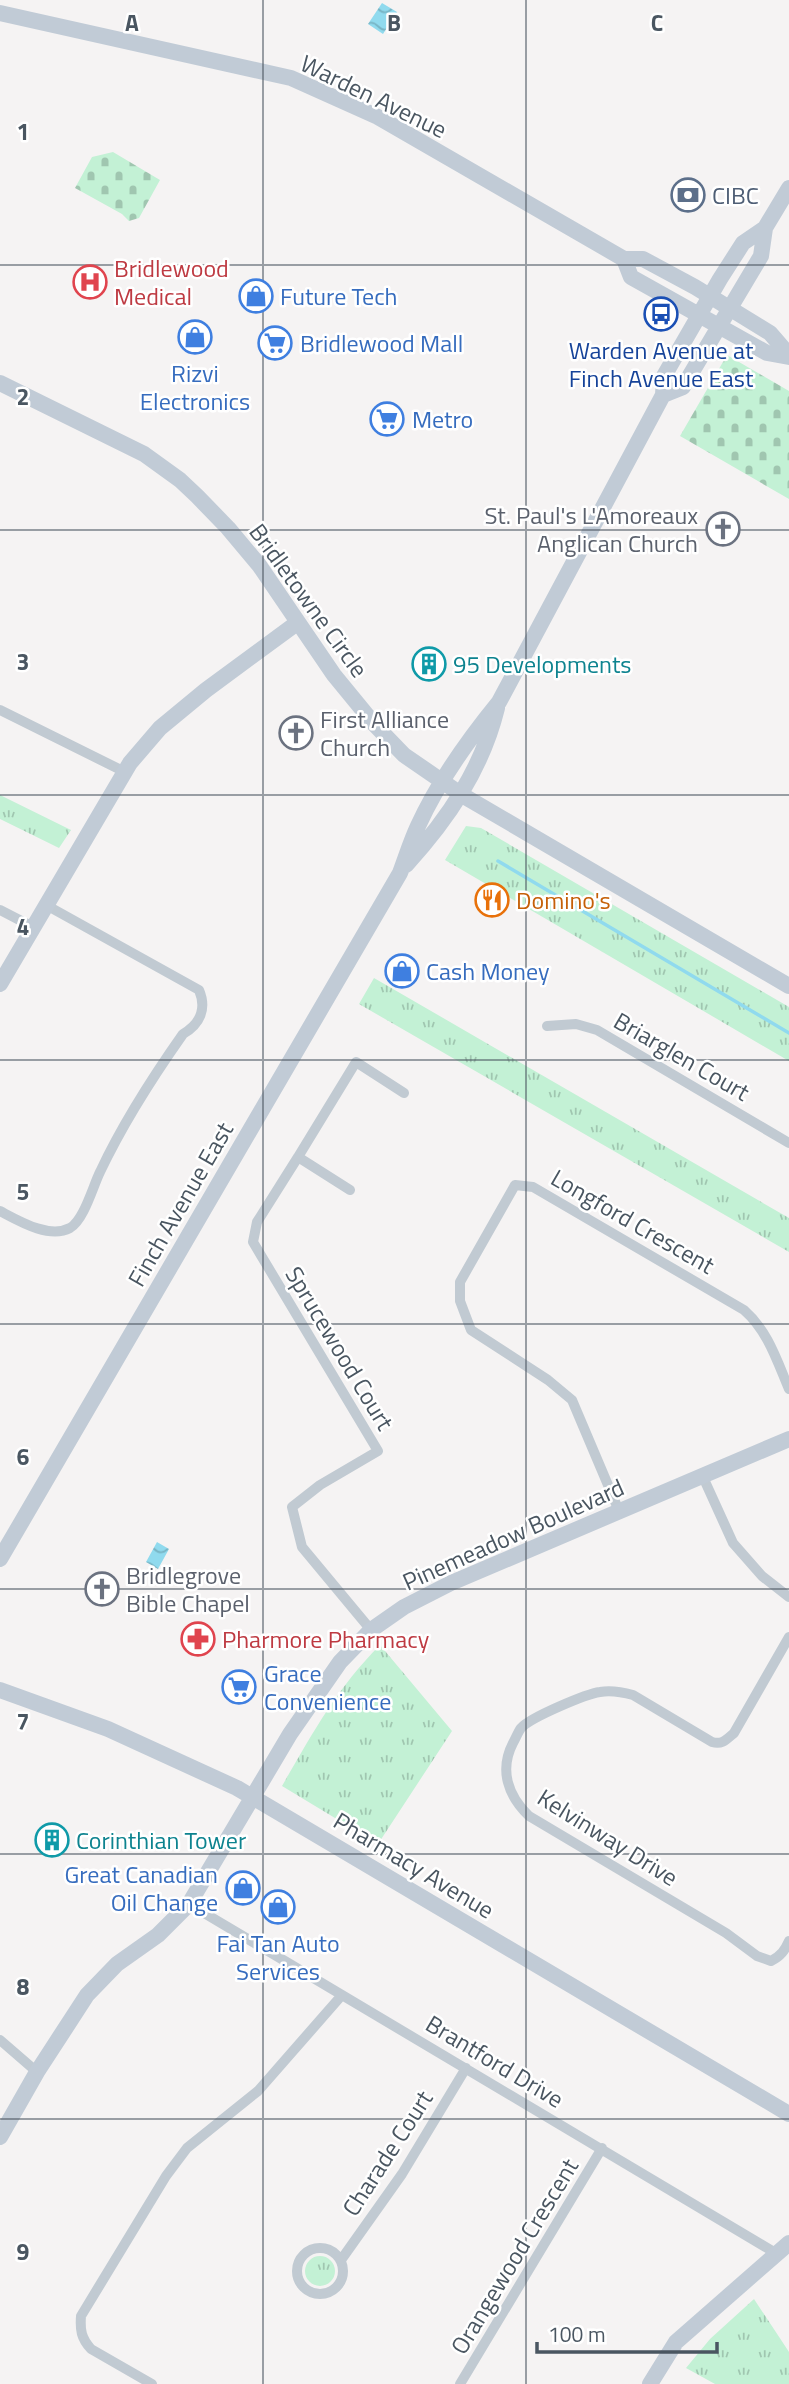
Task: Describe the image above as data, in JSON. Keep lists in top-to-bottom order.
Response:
{
  "streets": {
    "street": [
      "Warden Avenue",
      "Bridletowne Circle",
      "Briarglen Court",
      "Finch Avenue East",
      "Longford Crescent",
      "Sprucewood Court",
      "Pinemeadow Boulevard",
      "Kelvinway Drive",
      "Pharmacy Avenue",
      "Brantford Drive",
      "Charade Court",
      "Orangewood Crescent"
    ]
  },
  "crossings": [
    ["Warden Avenue", "Finch Avenue East"],
    ["Bridletowne Circle", "Finch Avenue East"],
    ["Longford Crescent", "Pinemeadow Boulevard"],
    ["Sprucewood Court", "Pinemeadow Boulevard"],
    ["Pinemeadow Boulevard", "Pharmacy Avenue"],
    ["Pinemeadow Boulevard", "Brantford Drive"],
    ["Brantford Drive", "Charade Court"],
    ["Brantford Drive", "Orangewood Crescent"]
  ],
  "places": {
    "bank": ["CIBC"],
    "hospital": ["Bridlewood Medical"],
    "shop": [
      "Future Tech",
      "Rizvi Electronics",
      "Cash Money",
      "Great Canadian Oil Change",
      "Fai Tan Auto Services"
    ],
    "bus stop": ["Warden Avenue at Finch Avenue East"],
    "supermarket": ["Bridlewood Mall", "Metro", "Grace Convenience"],
    "church": ["St. Paul's L'Amoreaux Anglican Church", "First Alliance Church", "Bridlegrove Bible Chapel"],
    "building": ["95 Developments", "Corinthian Tower"],
    "restaurant": ["Domino's"],
    "pharmacy": ["Pharmore Pharmacy"]
  },
  "scale_bar": "100 m",
  "grid": {
    "columns": ["A", "B", "C"],
    "rows": [
      "1",
      "2",
      "3",
      "4",
      "5",
      "6",
      "7",
      "8",
      "9"
    ]
  }
}
